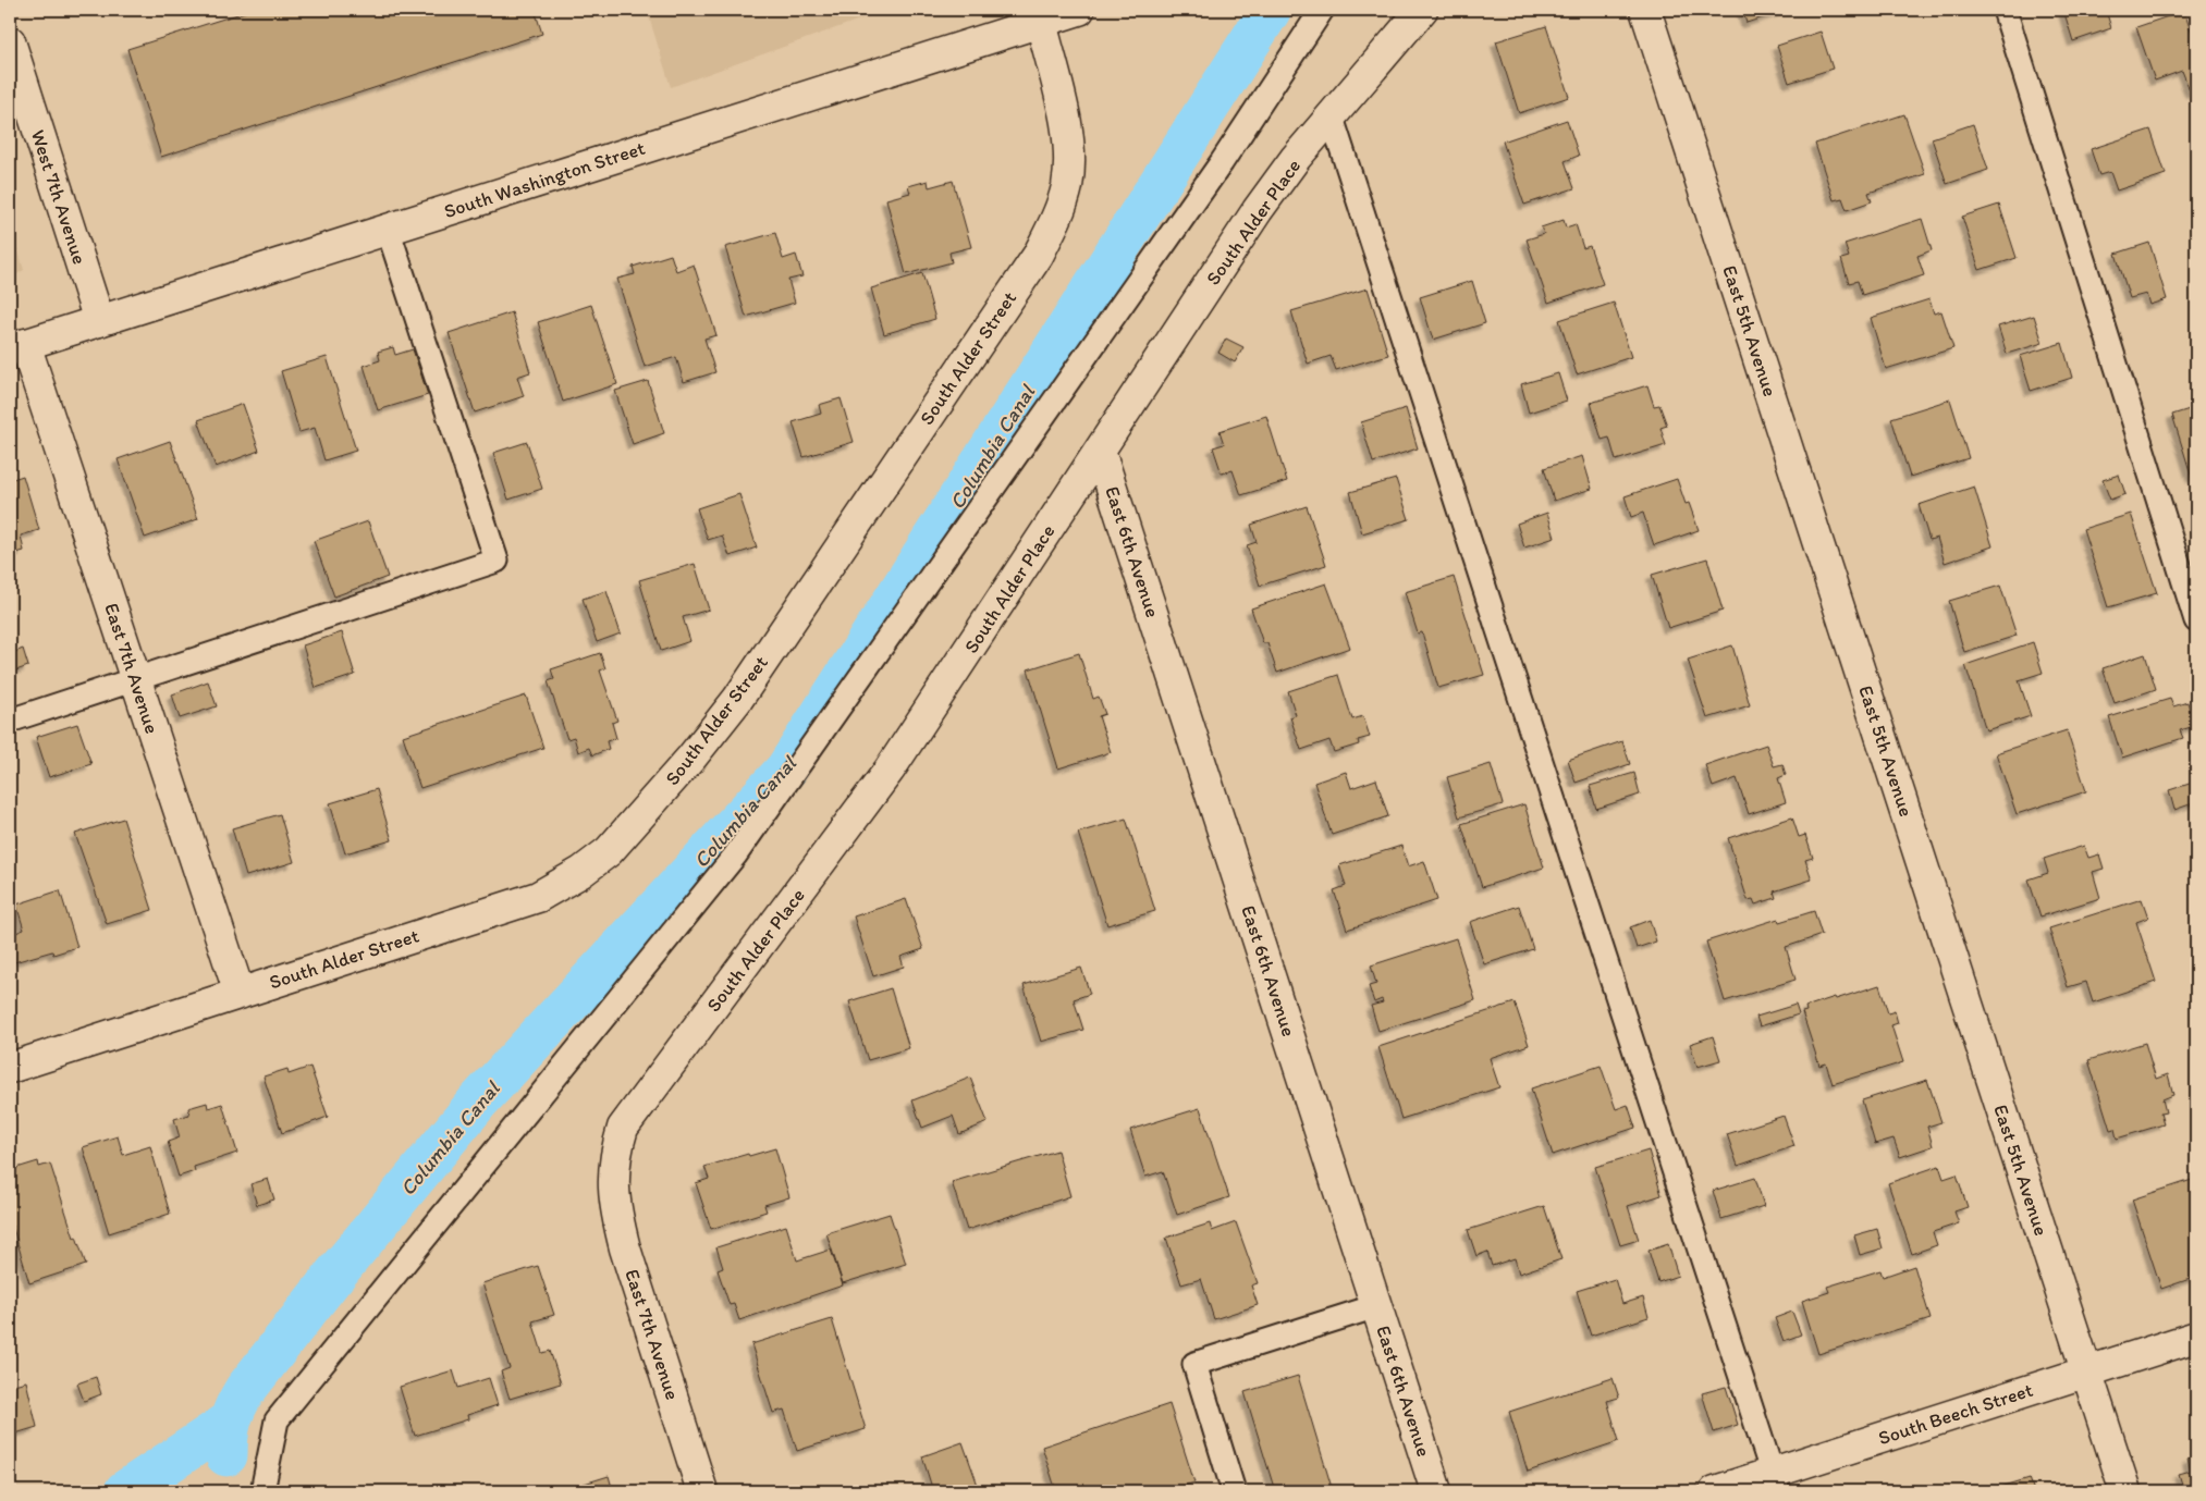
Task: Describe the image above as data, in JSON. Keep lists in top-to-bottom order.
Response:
{
  "streets": {
    "street": [
      "South Washington Street",
      "West 7th Avenue",
      "South Alder Place",
      "East 5th Avenue",
      "South Alder Street",
      "East 6th Avenue",
      "East 7th Avenue",
      "South Beech Street"
    ]
  },
  "crossings": [
    ["South Washington Street", "West 7th Avenue"],
    ["South Washington Street", "South Alder Street"],
    ["South Washington Street", "East 7th Avenue"],
    ["South Alder Place", "East 6th Avenue"],
    ["South Alder Place", "East 7th Avenue"],
    ["East 5th Avenue", "South Beech Street"],
    ["South Alder Street", "East 7th Avenue"]
  ],
  "water": ["Columbia Canal"]
}
